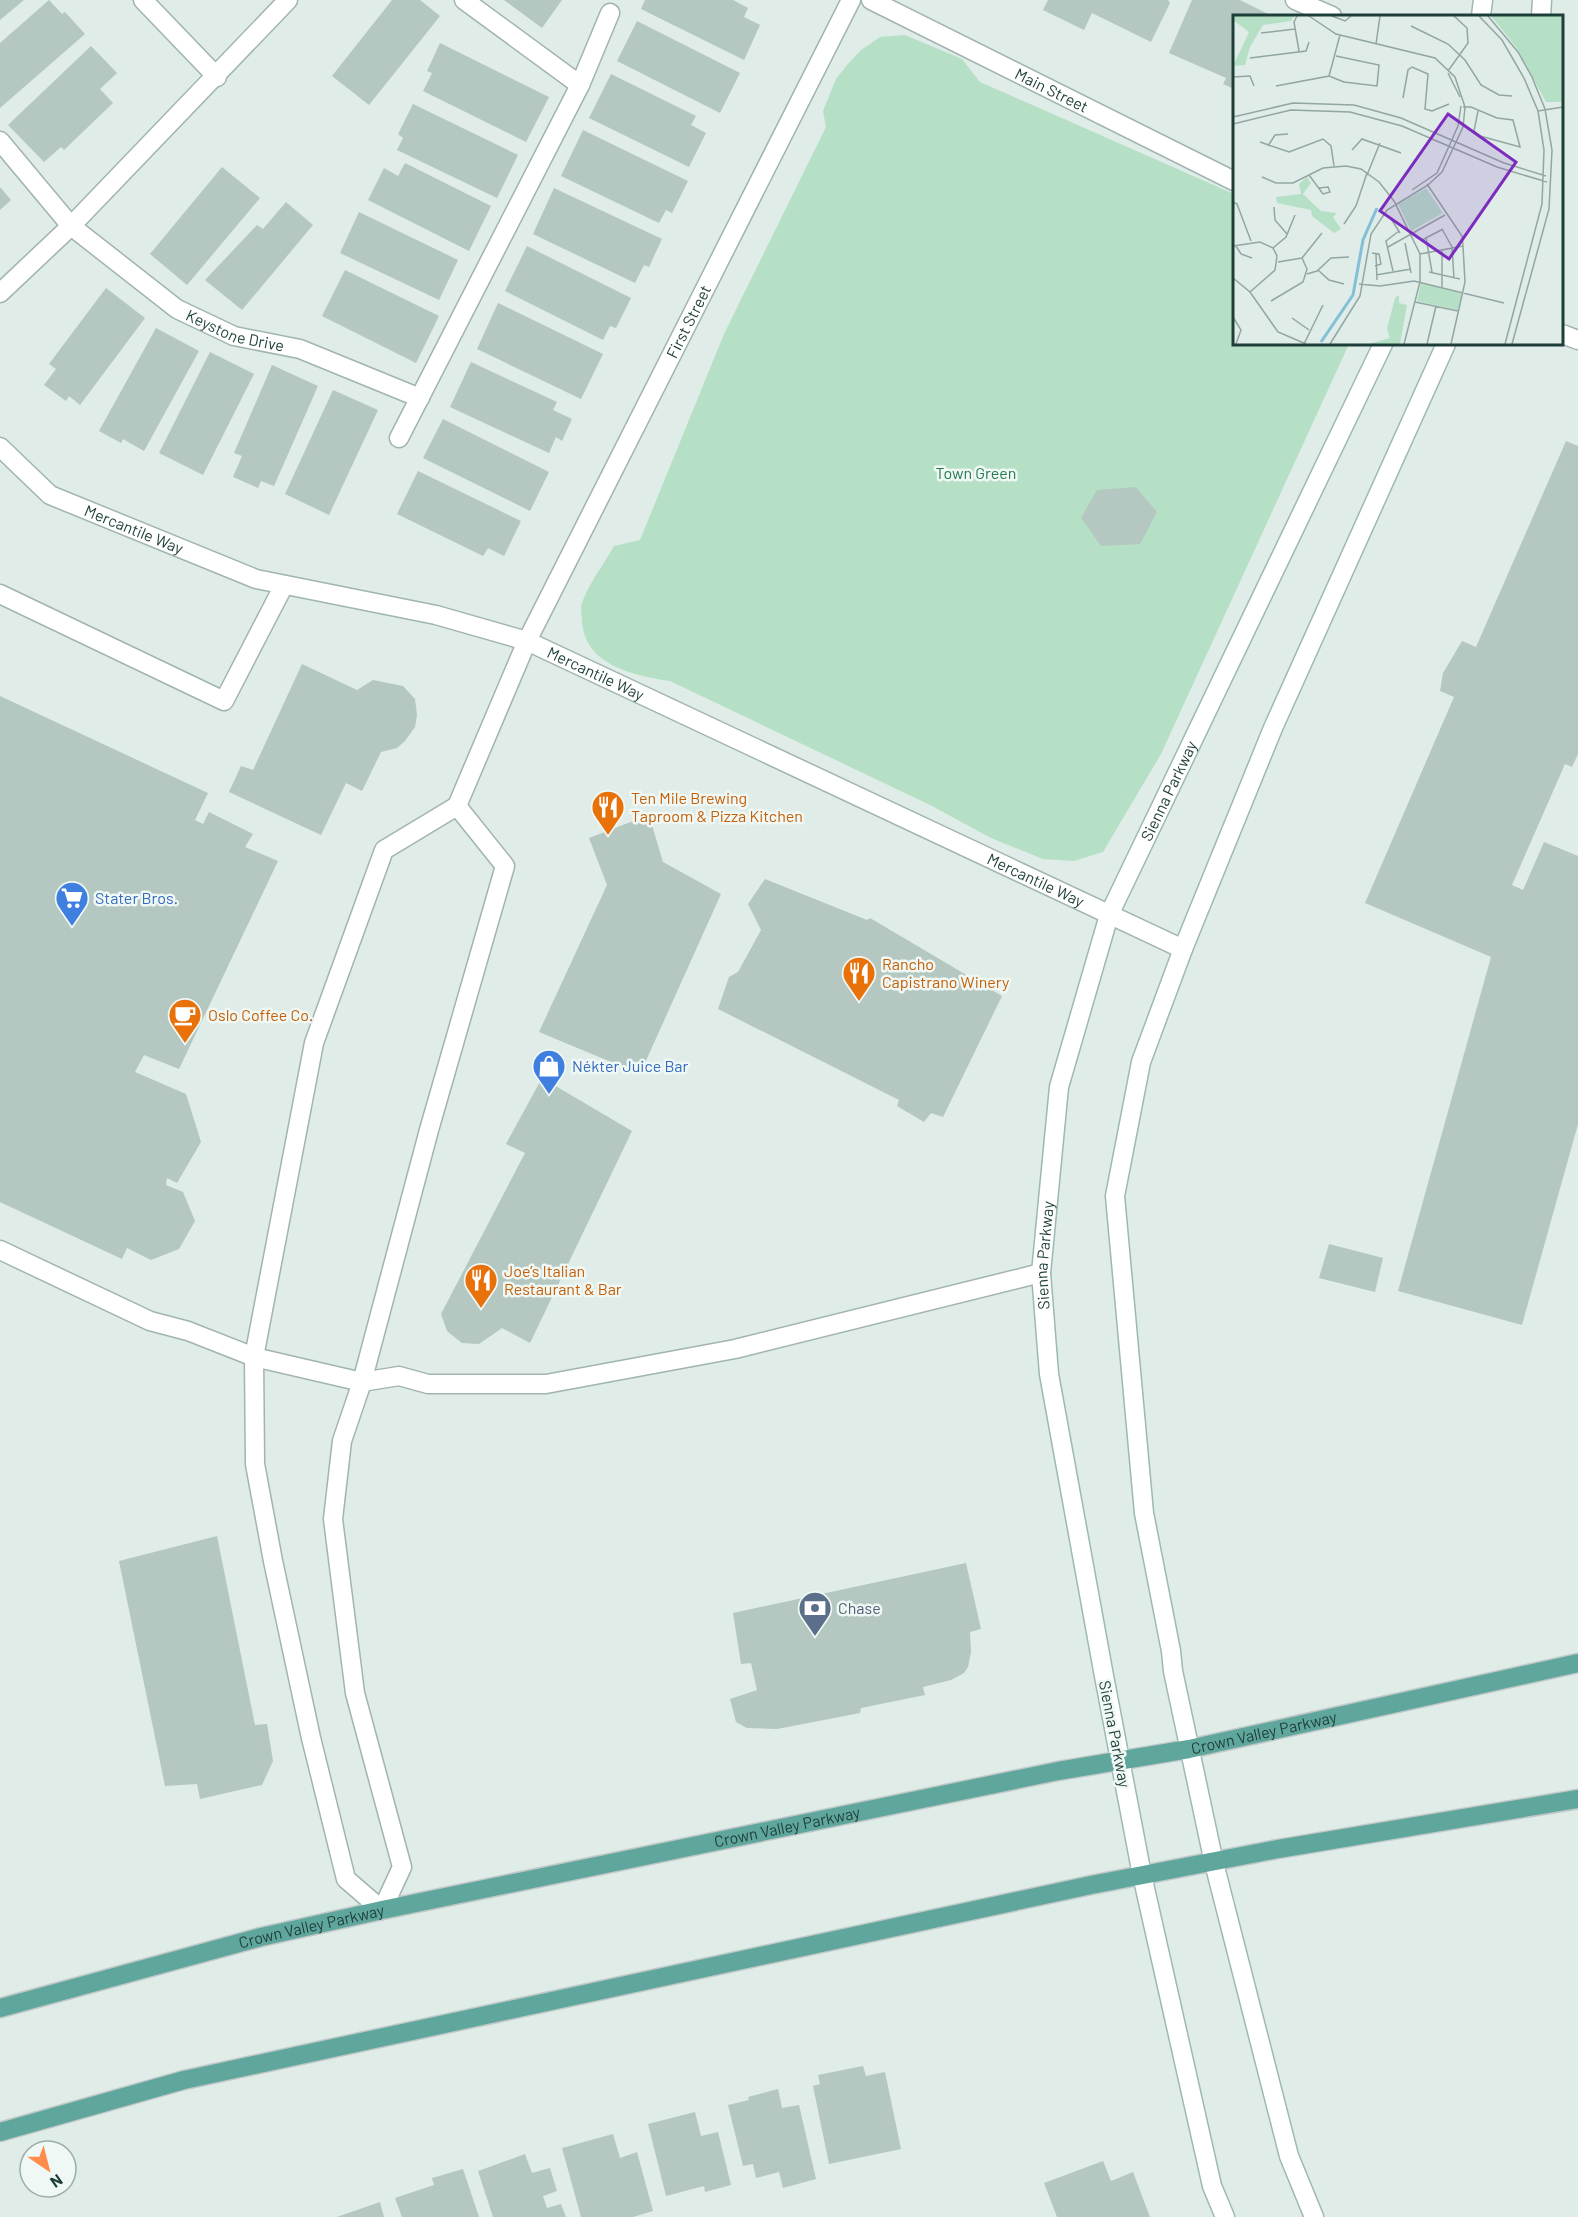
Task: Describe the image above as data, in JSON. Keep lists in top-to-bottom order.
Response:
{
  "streets": {
    "main road": ["Crown Valley Parkway"],
    "street": [
      "Main Street",
      "First Street",
      "Keystone Drive",
      "Mercantile Way",
      "Sienna Parkway"
    ]
  },
  "crossings": [
    ["First Street", "Mercantile Way"],
    ["Mercantile Way", "Sienna Parkway"],
    ["Sienna Parkway", "Crown Valley Parkway"]
  ],
  "parks": ["Town Green"],
  "places": {
    "restaurant": ["Ten Mile Brewing Taproom & Pizza Kitchen", "Rancho Capistrano Winery", "Joe’s Italian Restaurant & Bar"],
    "supermarket": ["Stater Bros."],
    "cafe": ["Oslo Coffee Co."],
    "shop": ["Nékter Juice Bar"],
    "bank": ["Chase"]
  },
  "north": "bottom right"
}
